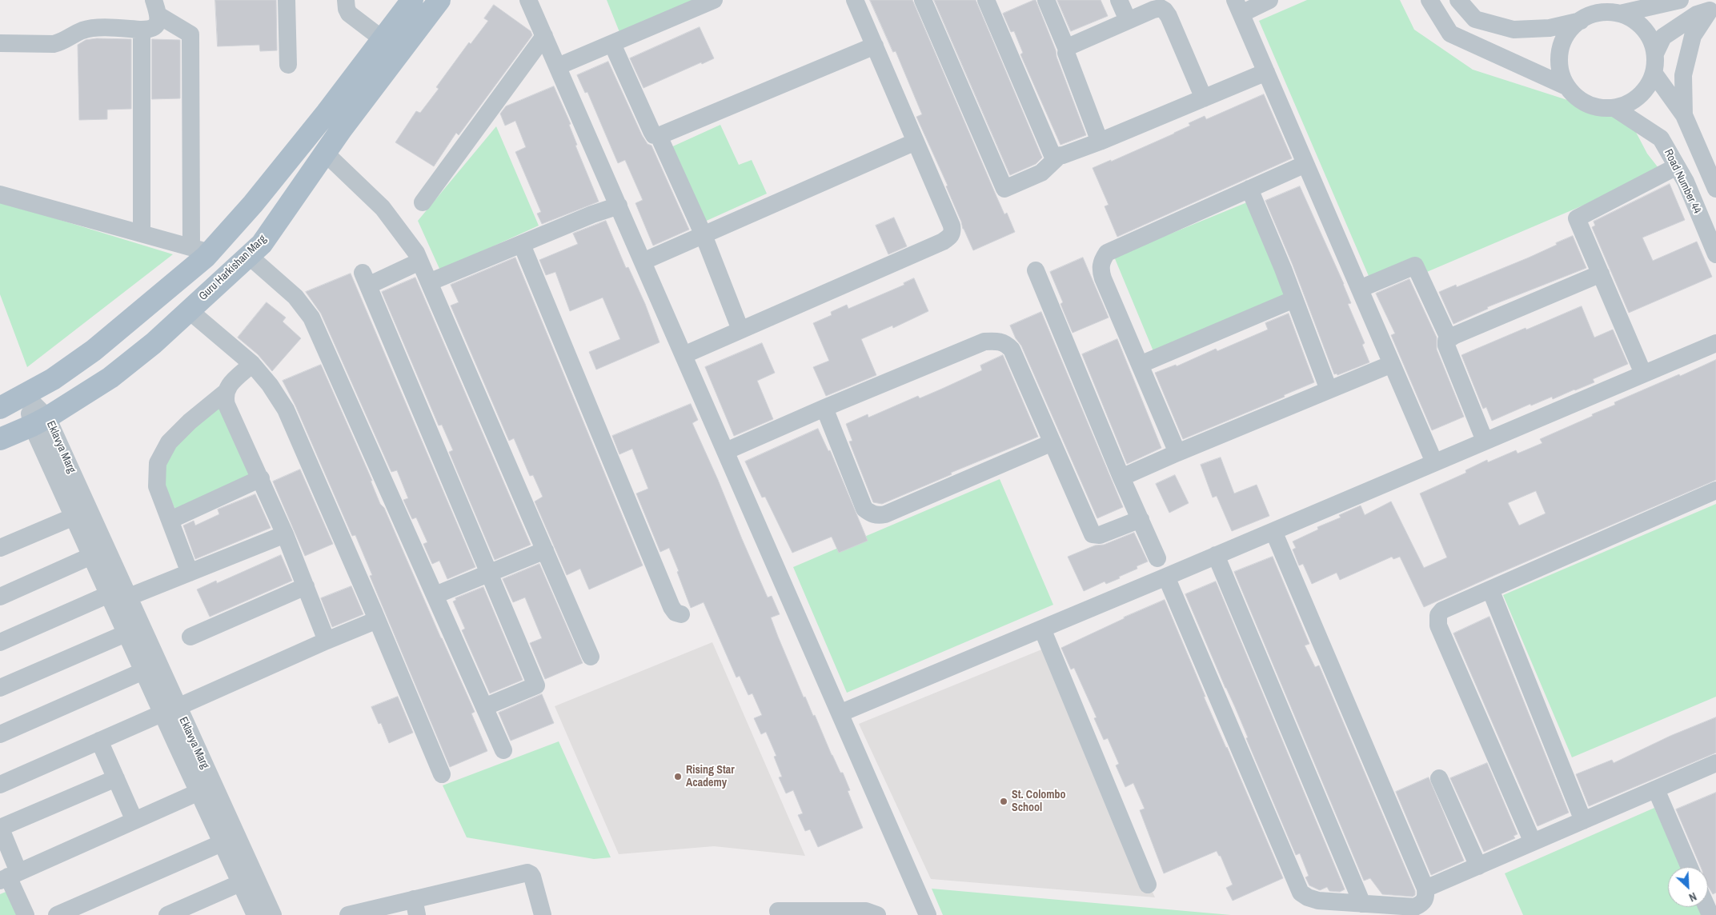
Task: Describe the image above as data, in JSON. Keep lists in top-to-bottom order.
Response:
{
  "streets": {
    "main road": ["Guru Harkishan Marg"],
    "street": ["Road Number 44", "Eklavya Marg"]
  },
  "crossings": [
    ["Guru Harkishan Marg", "Eklavya Marg"]
  ],
  "places": ["Rising Star Academy", "St. Colombo School"],
  "north": "bottom right"
}
